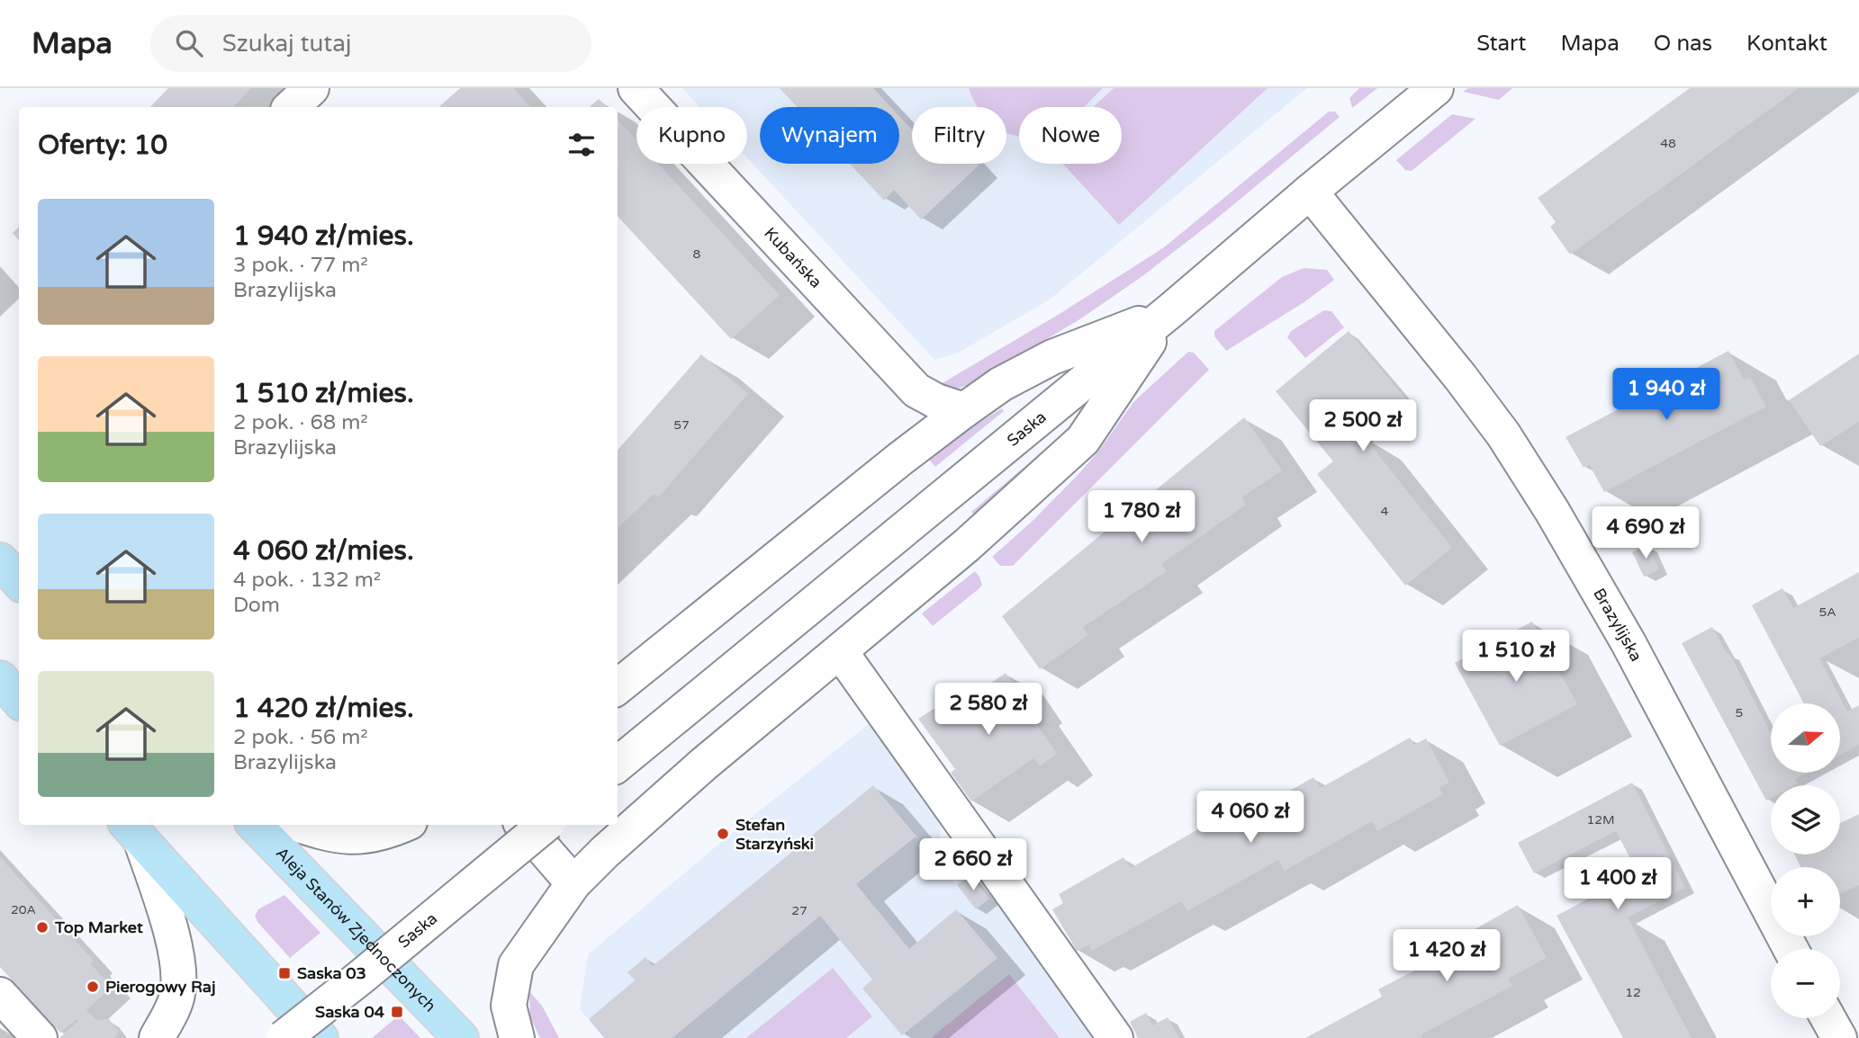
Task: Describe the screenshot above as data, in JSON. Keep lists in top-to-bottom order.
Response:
{
  "streets": {
    "main road": ["Aleja Stanów Zjednoczonych"],
    "street": ["Kubańska", "Saska", "Brazylijska"]
  },
  "crossings": [
    ["Saska", "Brazylijska"]
  ],
  "places": {
    "other": ["Stefan Starzyński", "Top Market", "Pierogowy Raj"],
    "transit": ["Saska 03", "Saska 04"]
  },
  "house_numbers": [
    "48",
    "8",
    "57",
    "4",
    "5A",
    "5",
    "12M",
    "20A",
    "27",
    "12"
  ],
  "north": "right",
  "page": {
    "header": "Mapa",
    "search": "Szukaj tutaj",
    "nav": [
      "Start",
      "Mapa",
      "O nas",
      "Kontakt"
    ],
    "chip": [
      "Kupno",
      "Wynajem",
      "Filtry",
      "Nowe"
    ],
    "heading": "Oferty: 10",
    "list": [
      {
        "name": "1 940 zł/mies.",
        "note": "3 pok. · 77 m² · Brazylijska"
      },
      {
        "name": "1 510 zł/mies.",
        "note": "2 pok. · 68 m² · Brazylijska"
      },
      {
        "name": "4 060 zł/mies.",
        "note": "4 pok. · 132 m² · Dom"
      },
      {
        "name": "1 420 zł/mies.",
        "note": "2 pok. · 56 m² · Brazylijska"
      }
    ],
    "price": [
      "1 940 zł",
      "2 500 zł",
      "1 780 zł",
      "4 690 zł",
      "1 510 zł",
      "2 580 zł",
      "4 060 zł",
      "2 660 zł",
      "1 400 zł",
      "1 420 zł"
    ],
    "map_buttons": ["+", "−"]
  }
}
